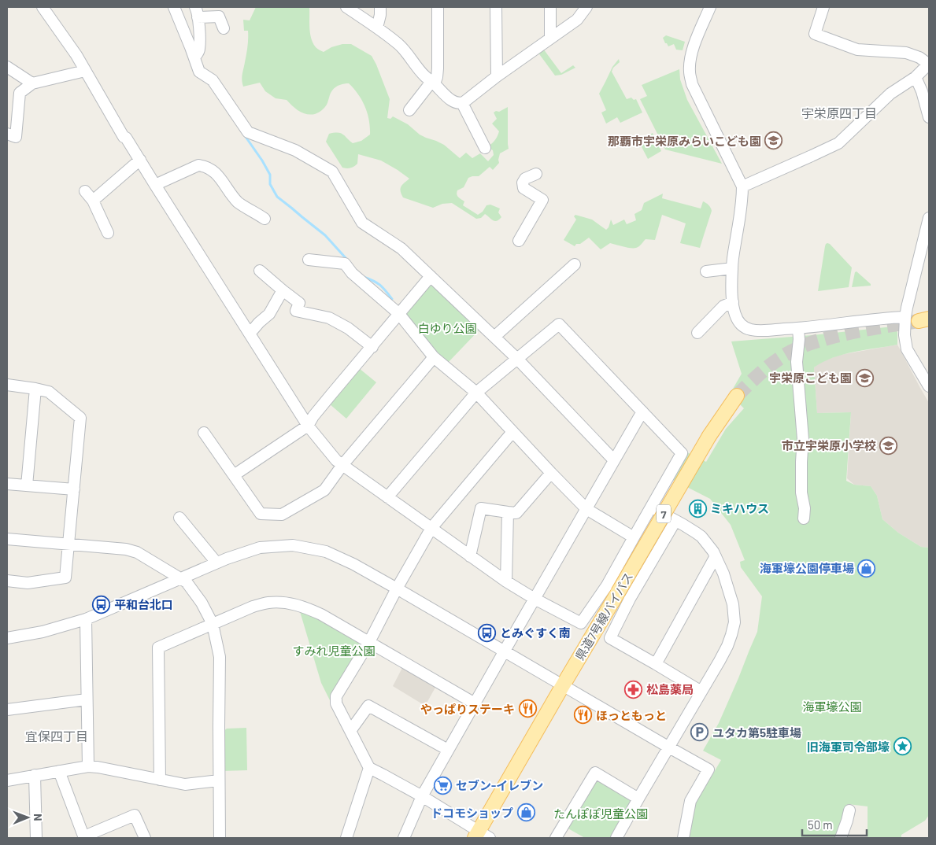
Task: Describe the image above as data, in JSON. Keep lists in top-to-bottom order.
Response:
{
  "streets": {
    "main road": ["7", "県道7号線バイパス"]
  },
  "districts": ["宇栄原四丁目", "宜保四丁目"],
  "parks": [
    "白ゆり公園",
    "すみれ児童公園",
    "海軍壕公園",
    "たんぽぽ児童公園"
  ],
  "places": {
    "school or university": ["那覇市宇栄原みらいこども園", "宇栄原こども園", "市立宇栄原小学校"],
    "building": ["ミキハウス"],
    "shop": ["海軍壕公園停車場", "ドコモショップ"],
    "bus stop": ["平和台北口", "とみぐすく南"],
    "pharmacy": ["松島薬局"],
    "restaurant": ["やっぱりステーキ", "ほっともっと"],
    "parking": ["ユタカ第5駐車場"],
    "place": ["旧海軍司令部壕"],
    "supermarket": ["セブン-イレブン"]
  },
  "scale_bar": "50 m",
  "north": "right"
}
